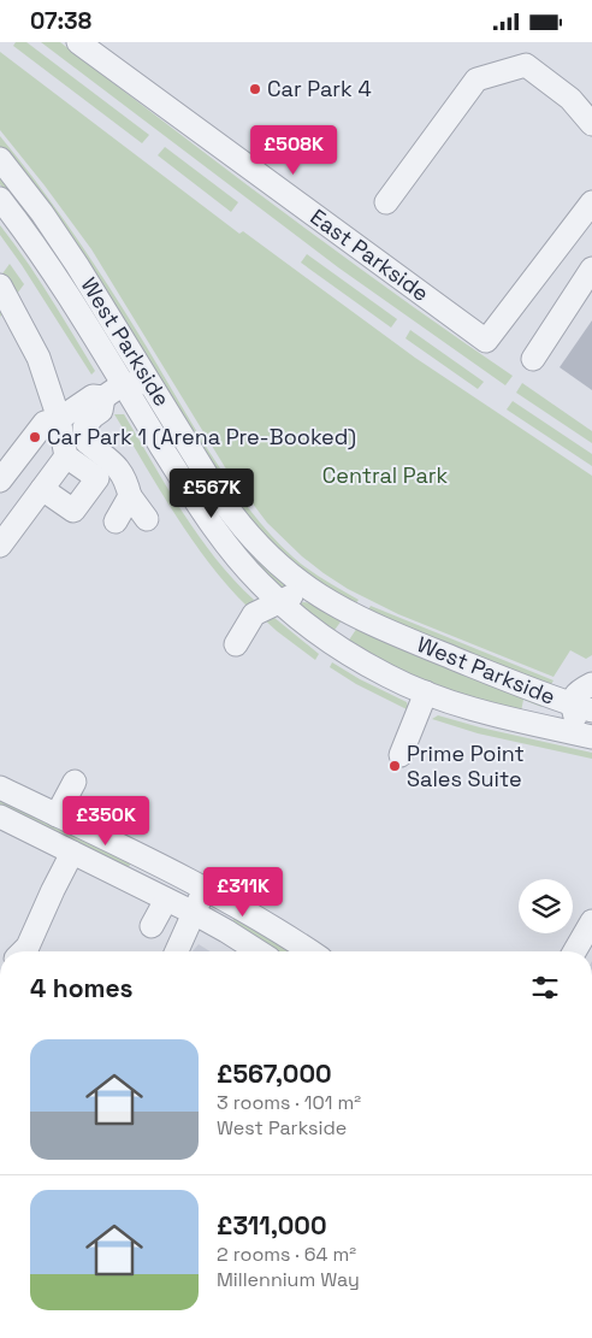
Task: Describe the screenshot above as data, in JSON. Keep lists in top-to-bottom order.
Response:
{
  "streets": {
    "street": ["East Parkside", "West Parkside"]
  },
  "parks": ["Central Park"],
  "places": ["Car Park 4", "Car Park 1 (Arena Pre-Booked)", "Prime Point Sales Suite"],
  "page": {
    "status": "07:38",
    "price": [
      "£508K",
      "£567K",
      "£350K",
      "£311K"
    ],
    "heading": "4 homes",
    "list": [
      {
        "name": "£567,000",
        "note": "3 rooms · 101 m² · West Parkside"
      },
      {
        "name": "£311,000",
        "note": "2 rooms · 64 m² · Millennium Way"
      }
    ]
  }
}
